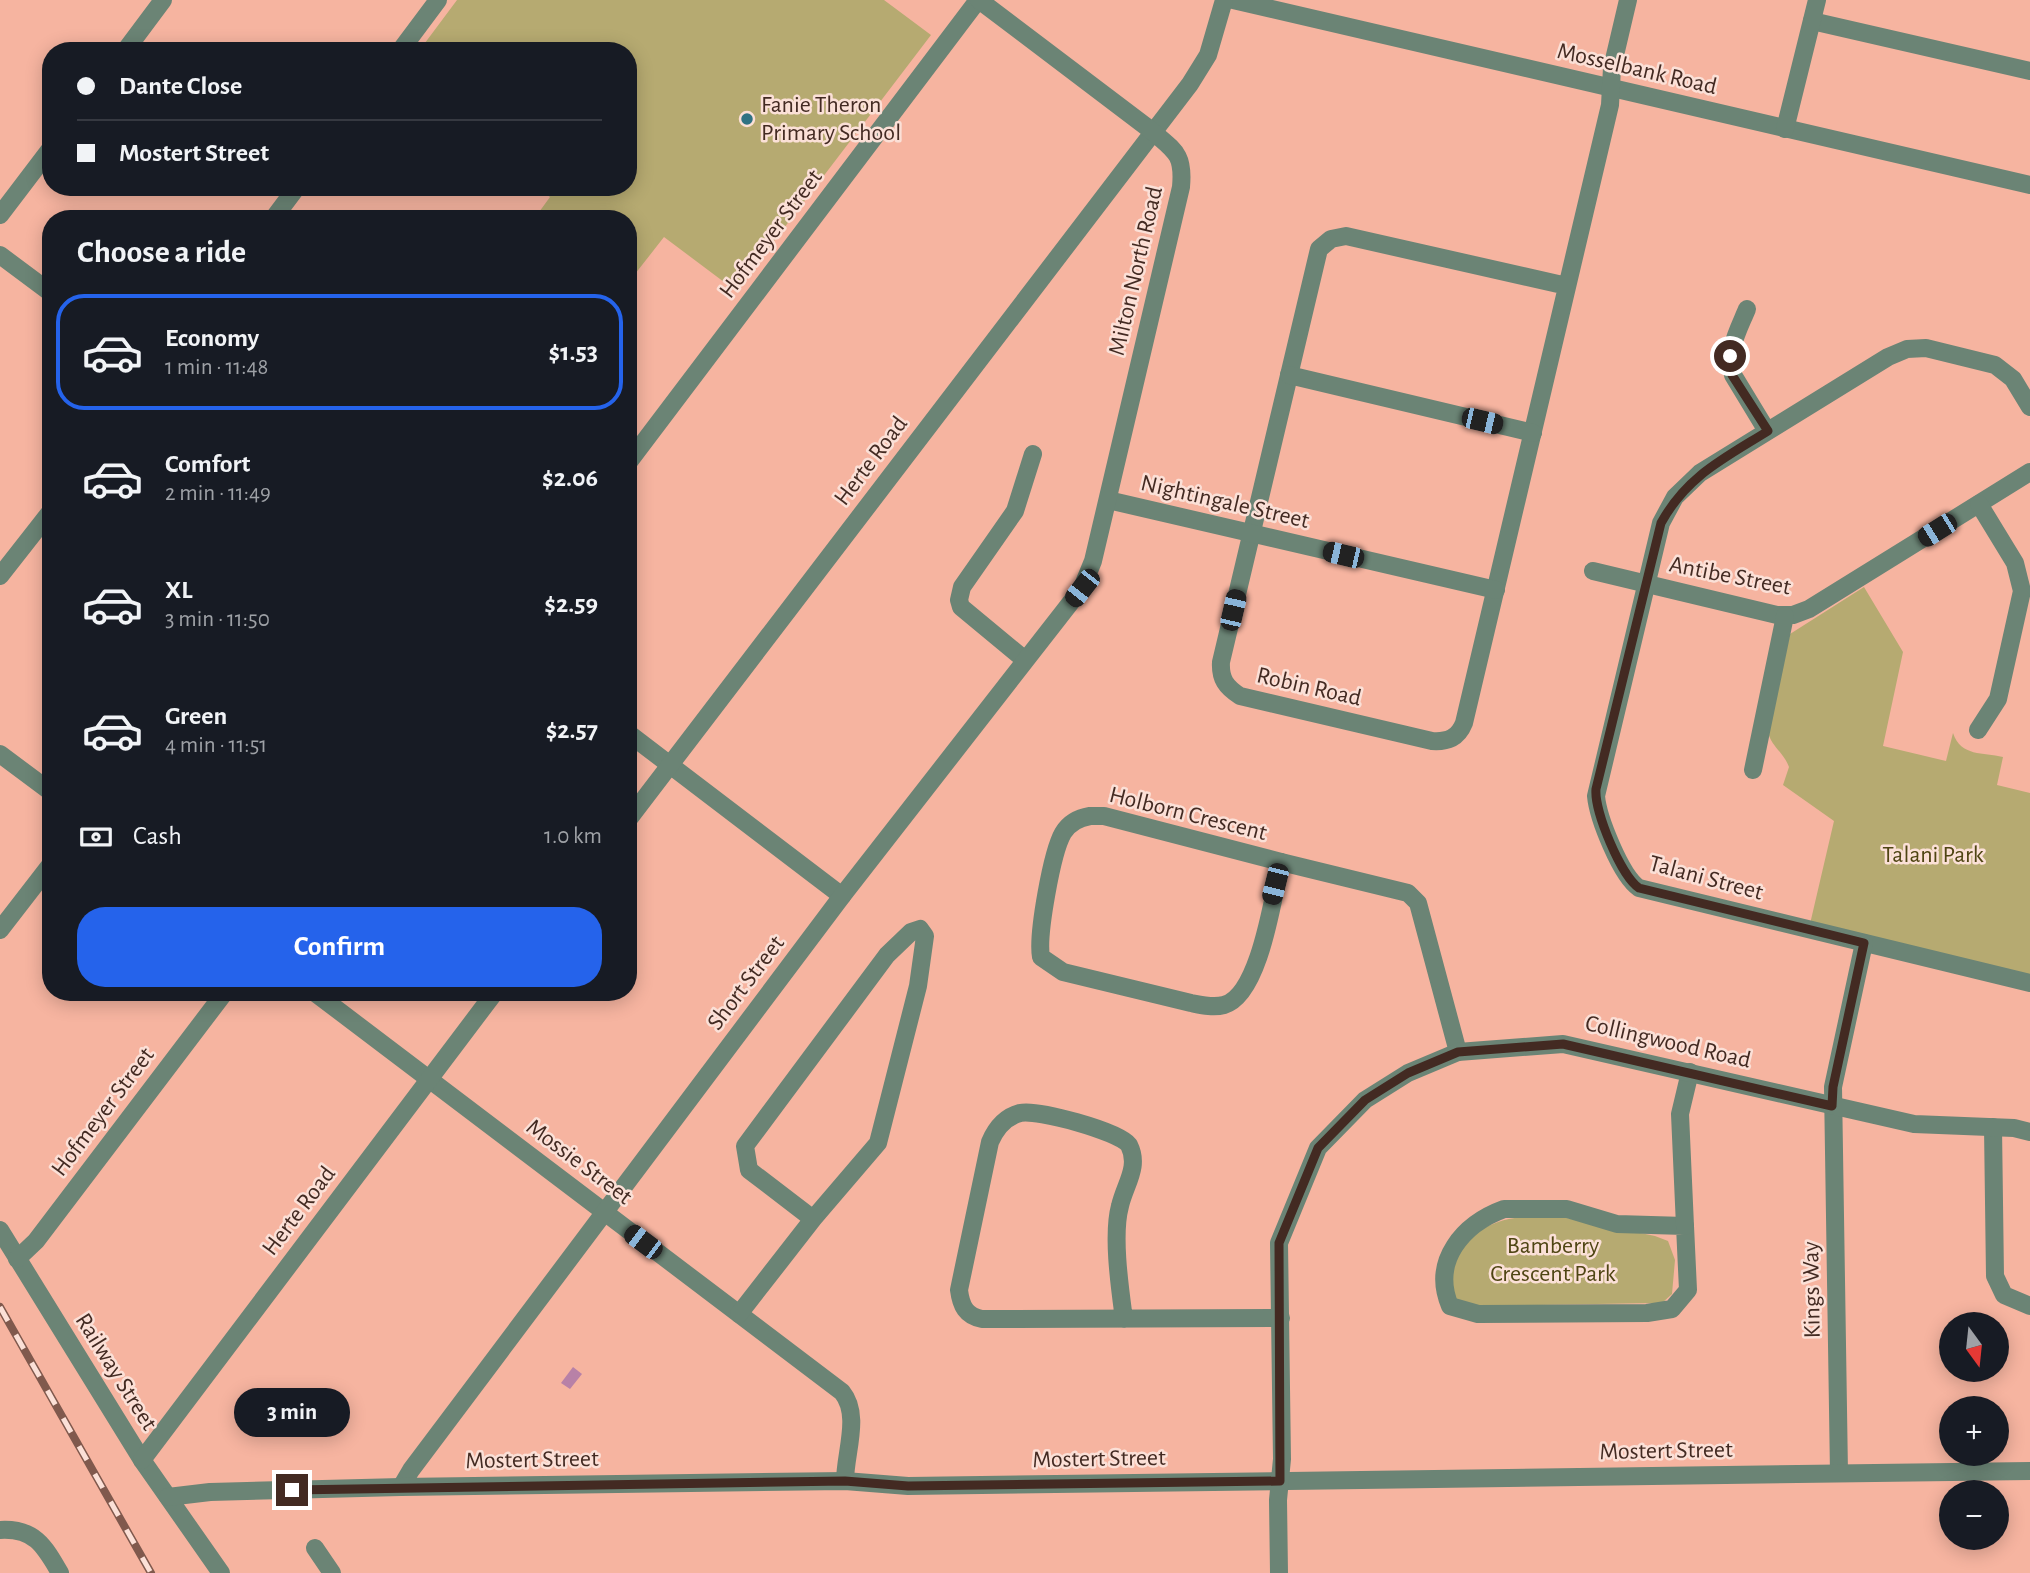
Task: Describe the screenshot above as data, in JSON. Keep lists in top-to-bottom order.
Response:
{
  "streets": {
    "street": [
      "Mosselbank Road",
      "Hofmeyer Street",
      "Milton North Road",
      "Herte Road",
      "Nightingale Street",
      "Antibe Street",
      "Robin Road",
      "Holborn Crescent",
      "Talani Street",
      "Short Street",
      "Collingwood Road",
      "Mossie Street",
      "Kings Way",
      "Railway Street",
      "Mostert Street"
    ]
  },
  "crossings": [
    ["Mosselbank Road", "Robin Road"],
    ["Hofmeyer Street", "Milton North Road"],
    ["Hofmeyer Street", "Railway Street"],
    ["Milton North Road", "Herte Road"],
    ["Milton North Road", "Nightingale Street"],
    ["Milton North Road", "Short Street"],
    ["Herte Road", "Mossie Street"],
    ["Herte Road", "Railway Street"],
    ["Nightingale Street", "Robin Road"],
    ["Nightingale Street", "Short Street"],
    ["Antibe Street", "Talani Street"],
    ["Holborn Crescent", "Collingwood Road"],
    ["Talani Street", "Kings Way"],
    ["Short Street", "Mossie Street"],
    ["Short Street", "Mostert Street"],
    ["Collingwood Road", "Kings Way"],
    ["Collingwood Road", "Mostert Street"],
    ["Mossie Street", "Mostert Street"],
    ["Kings Way", "Mostert Street"],
    ["Railway Street", "Mostert Street"]
  ],
  "parks": ["Talani Park", "Bamberry Crescent Park"],
  "places": ["Fanie Theron Primary School"],
  "north": "bottom",
  "page": {
    "banner": ["Dante Close", "Mostert Street"],
    "heading": "Choose a ride",
    "list": [
      {
        "name": "Economy",
        "note": "1 min · 11:48",
        "value": "$1.53"
      },
      {
        "name": "Comfort",
        "note": "2 min · 11:49",
        "value": "$2.06"
      },
      {
        "name": "XL",
        "note": "3 min · 11:50",
        "value": "$2.59"
      },
      {
        "name": "Green",
        "note": "4 min · 11:51",
        "value": "$2.57"
      }
    ],
    "pay": ["Cash", "1.0 km"],
    "buttons": "Confirm",
    "map_buttons": ["+", "−"],
    "bubble": "3 min"
  }
}
